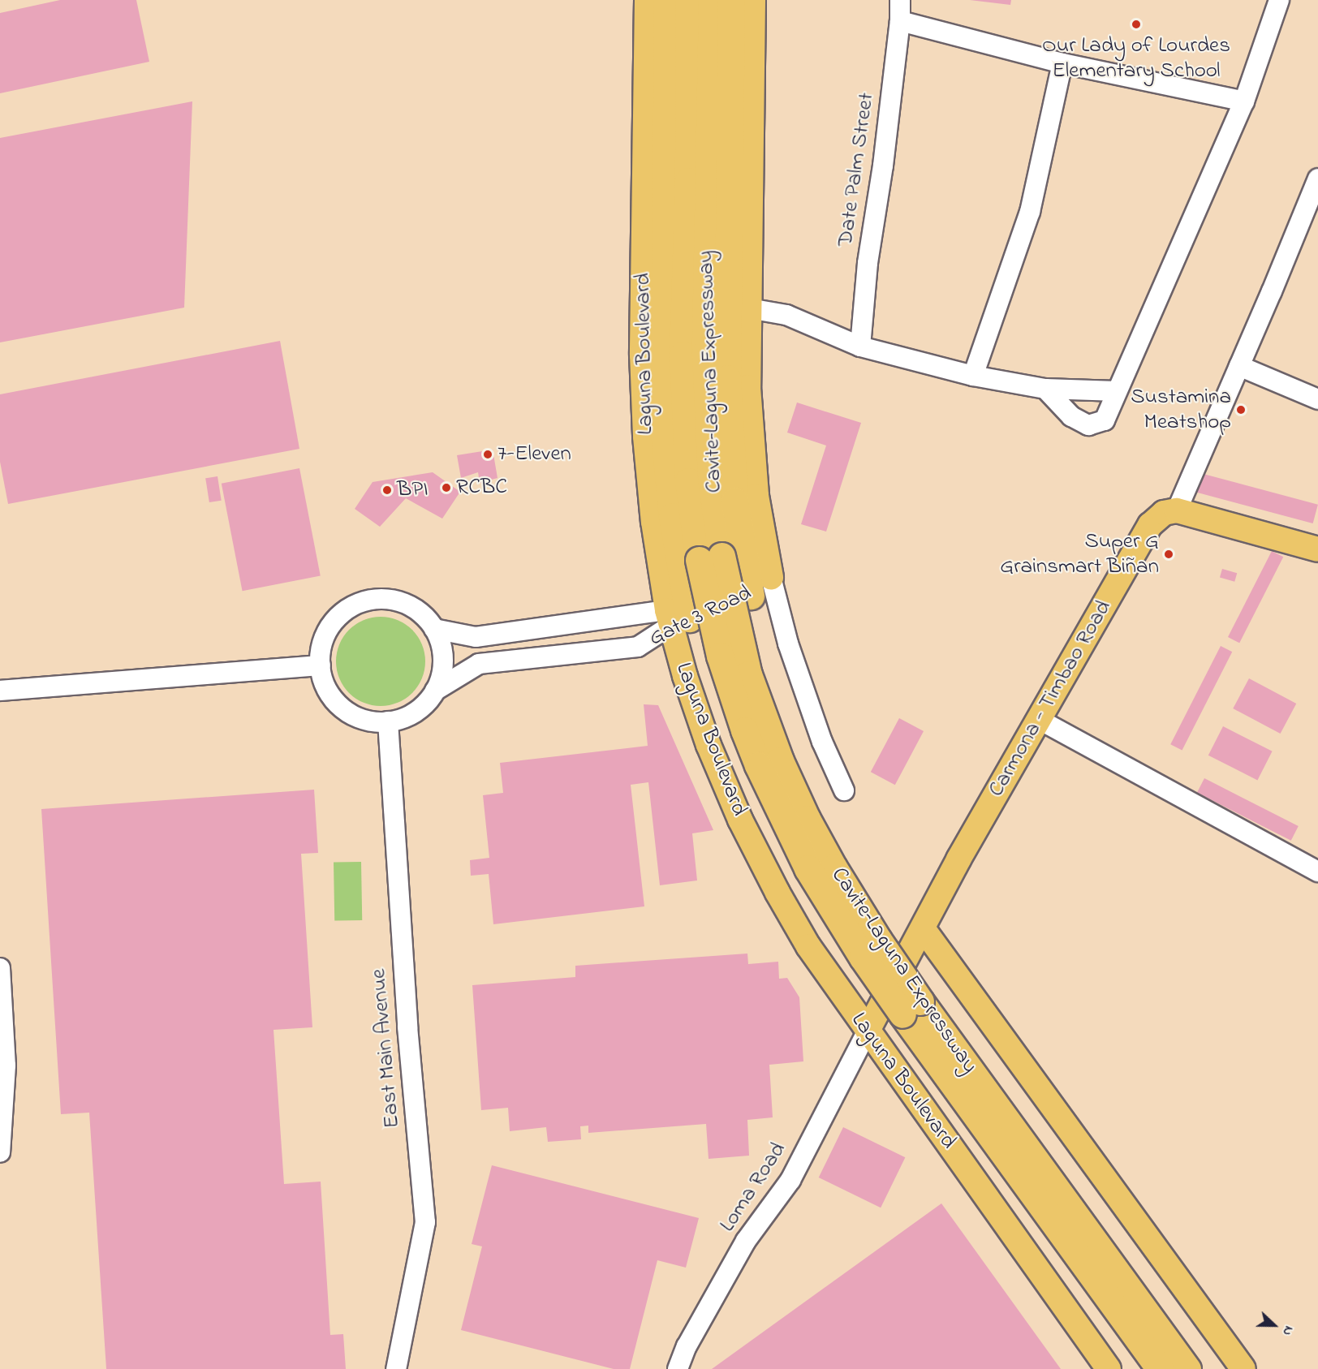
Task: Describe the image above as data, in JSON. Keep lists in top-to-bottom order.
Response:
{
  "streets": {
    "highway": ["Cavite–Laguna Expressway"],
    "main road": ["Laguna Boulevard", "Gate 3 Road", "Carmona - Timbao Road"],
    "street": ["Date Palm Street", "East Main Avenue", "Loma Road"]
  },
  "crossings": [
    ["Laguna Boulevard", "Gate 3 Road"],
    ["Laguna Boulevard", "Carmona - Timbao Road"],
    ["Laguna Boulevard", "Loma Road"],
    ["Gate 3 Road", "East Main Avenue"],
    ["Carmona - Timbao Road", "Loma Road"]
  ],
  "places": [
    "Our Lady of Lourdes Elementary School",
    "Sustamina Meatshop",
    "7-Eleven",
    "RCBC",
    "BPI",
    "Super G Grainsmart Biñan"
  ],
  "north": "right"
}
